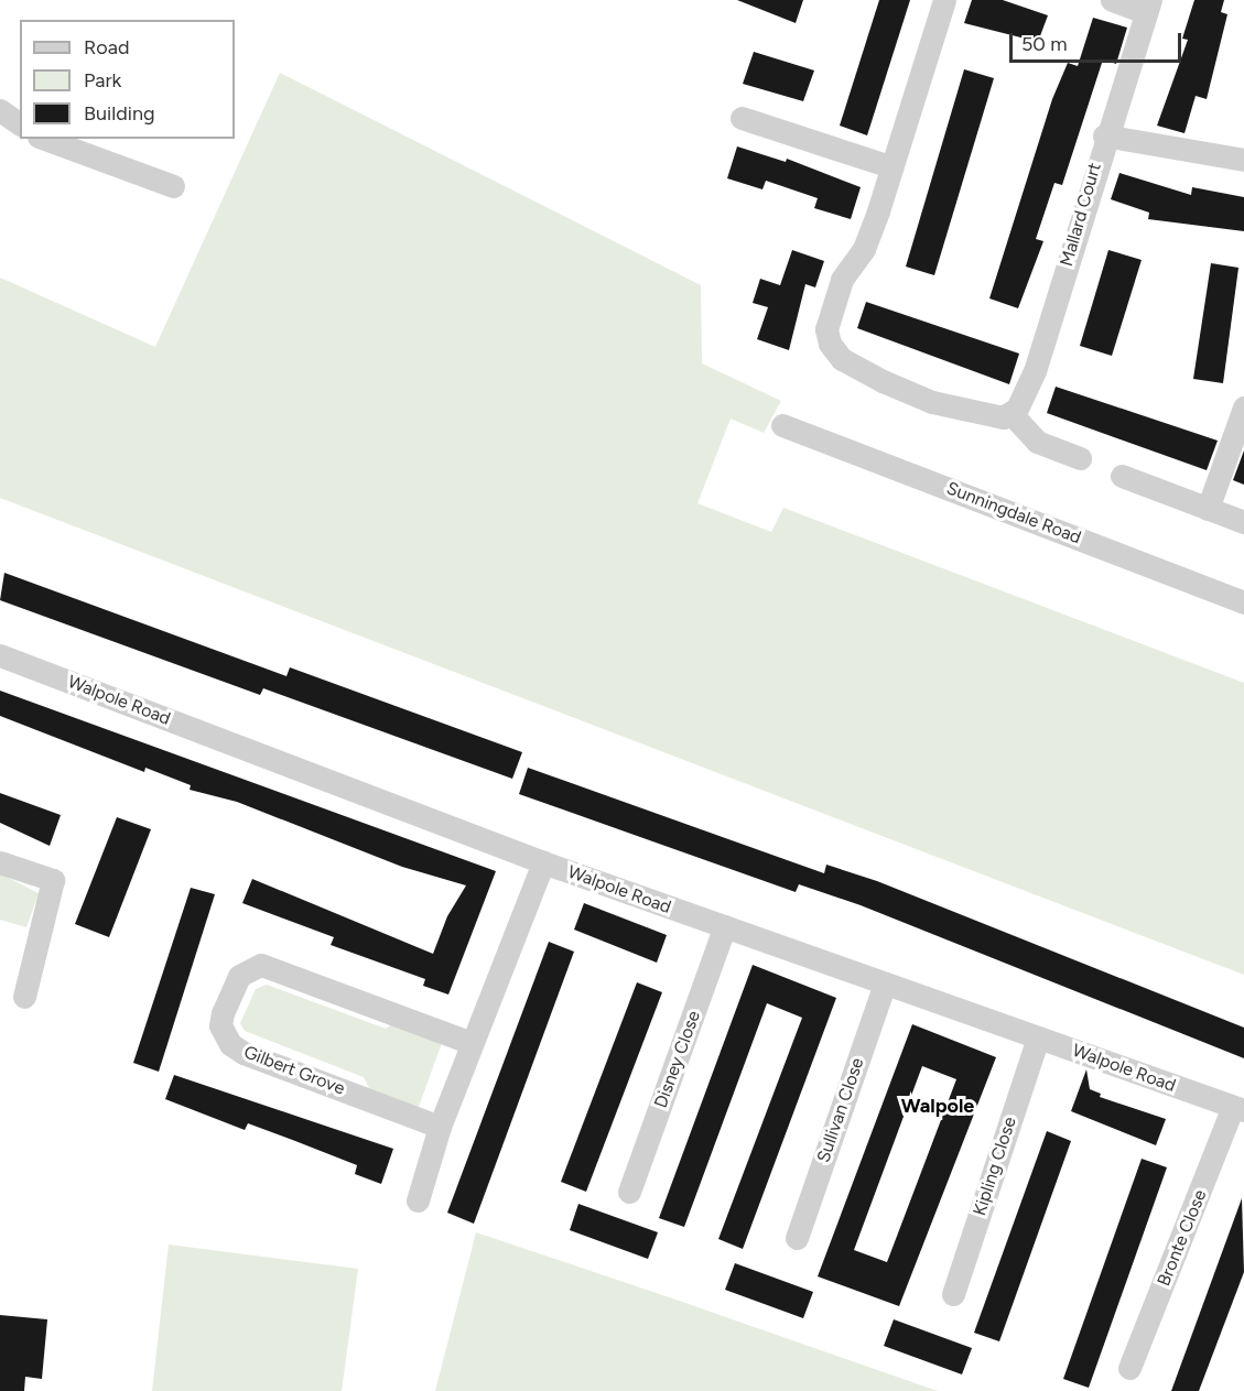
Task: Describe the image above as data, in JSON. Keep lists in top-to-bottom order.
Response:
{
  "streets": {
    "street": [
      "Mallard Court",
      "Sunningdale Road",
      "Walpole Road",
      "Disney Close",
      "Gilbert Grove",
      "Sullivan Close",
      "Kipling Close",
      "Bronte Close"
    ]
  },
  "crossings": [
    ["Walpole Road", "Disney Close"],
    ["Walpole Road", "Sullivan Close"],
    ["Walpole Road", "Kipling Close"],
    ["Walpole Road", "Bronte Close"]
  ],
  "districts": ["Walpole"],
  "legend": ["Road", "Park", "Building"],
  "scale_bar": "50 m"
}
